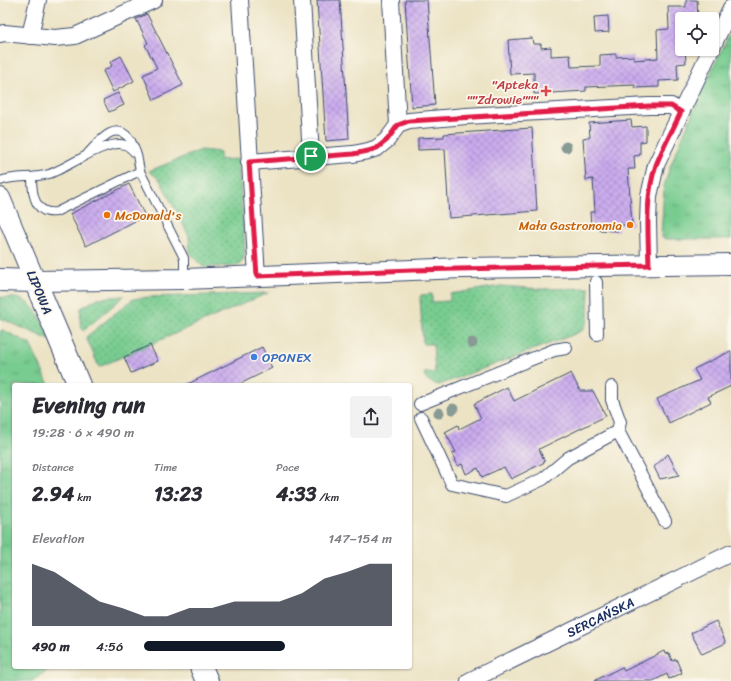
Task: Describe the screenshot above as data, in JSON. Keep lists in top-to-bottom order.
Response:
{
  "streets": {
    "main road": ["LIPOWA"],
    "street": ["SERCAŃSKA"]
  },
  "places": {
    "health": ["\"Apteka \"\"Zdrowie\"\"\""],
    "other": ["McDonald's", "Mała Gastronomia", "OPONEX"]
  },
  "page": {
    "heading": ["Evening run", "19:28 · 6 × 490 m"],
    "stats": [
      ["Distance", "2.94 km"],
      ["Time", "13:23"],
      ["Pace", "4:33 /km"]
    ],
    "chart": ["Elevation", "147–154 m"],
    "list": [
      {
        "name": "490 m",
        "note": "4:56"
      }
    ]
  }
}
